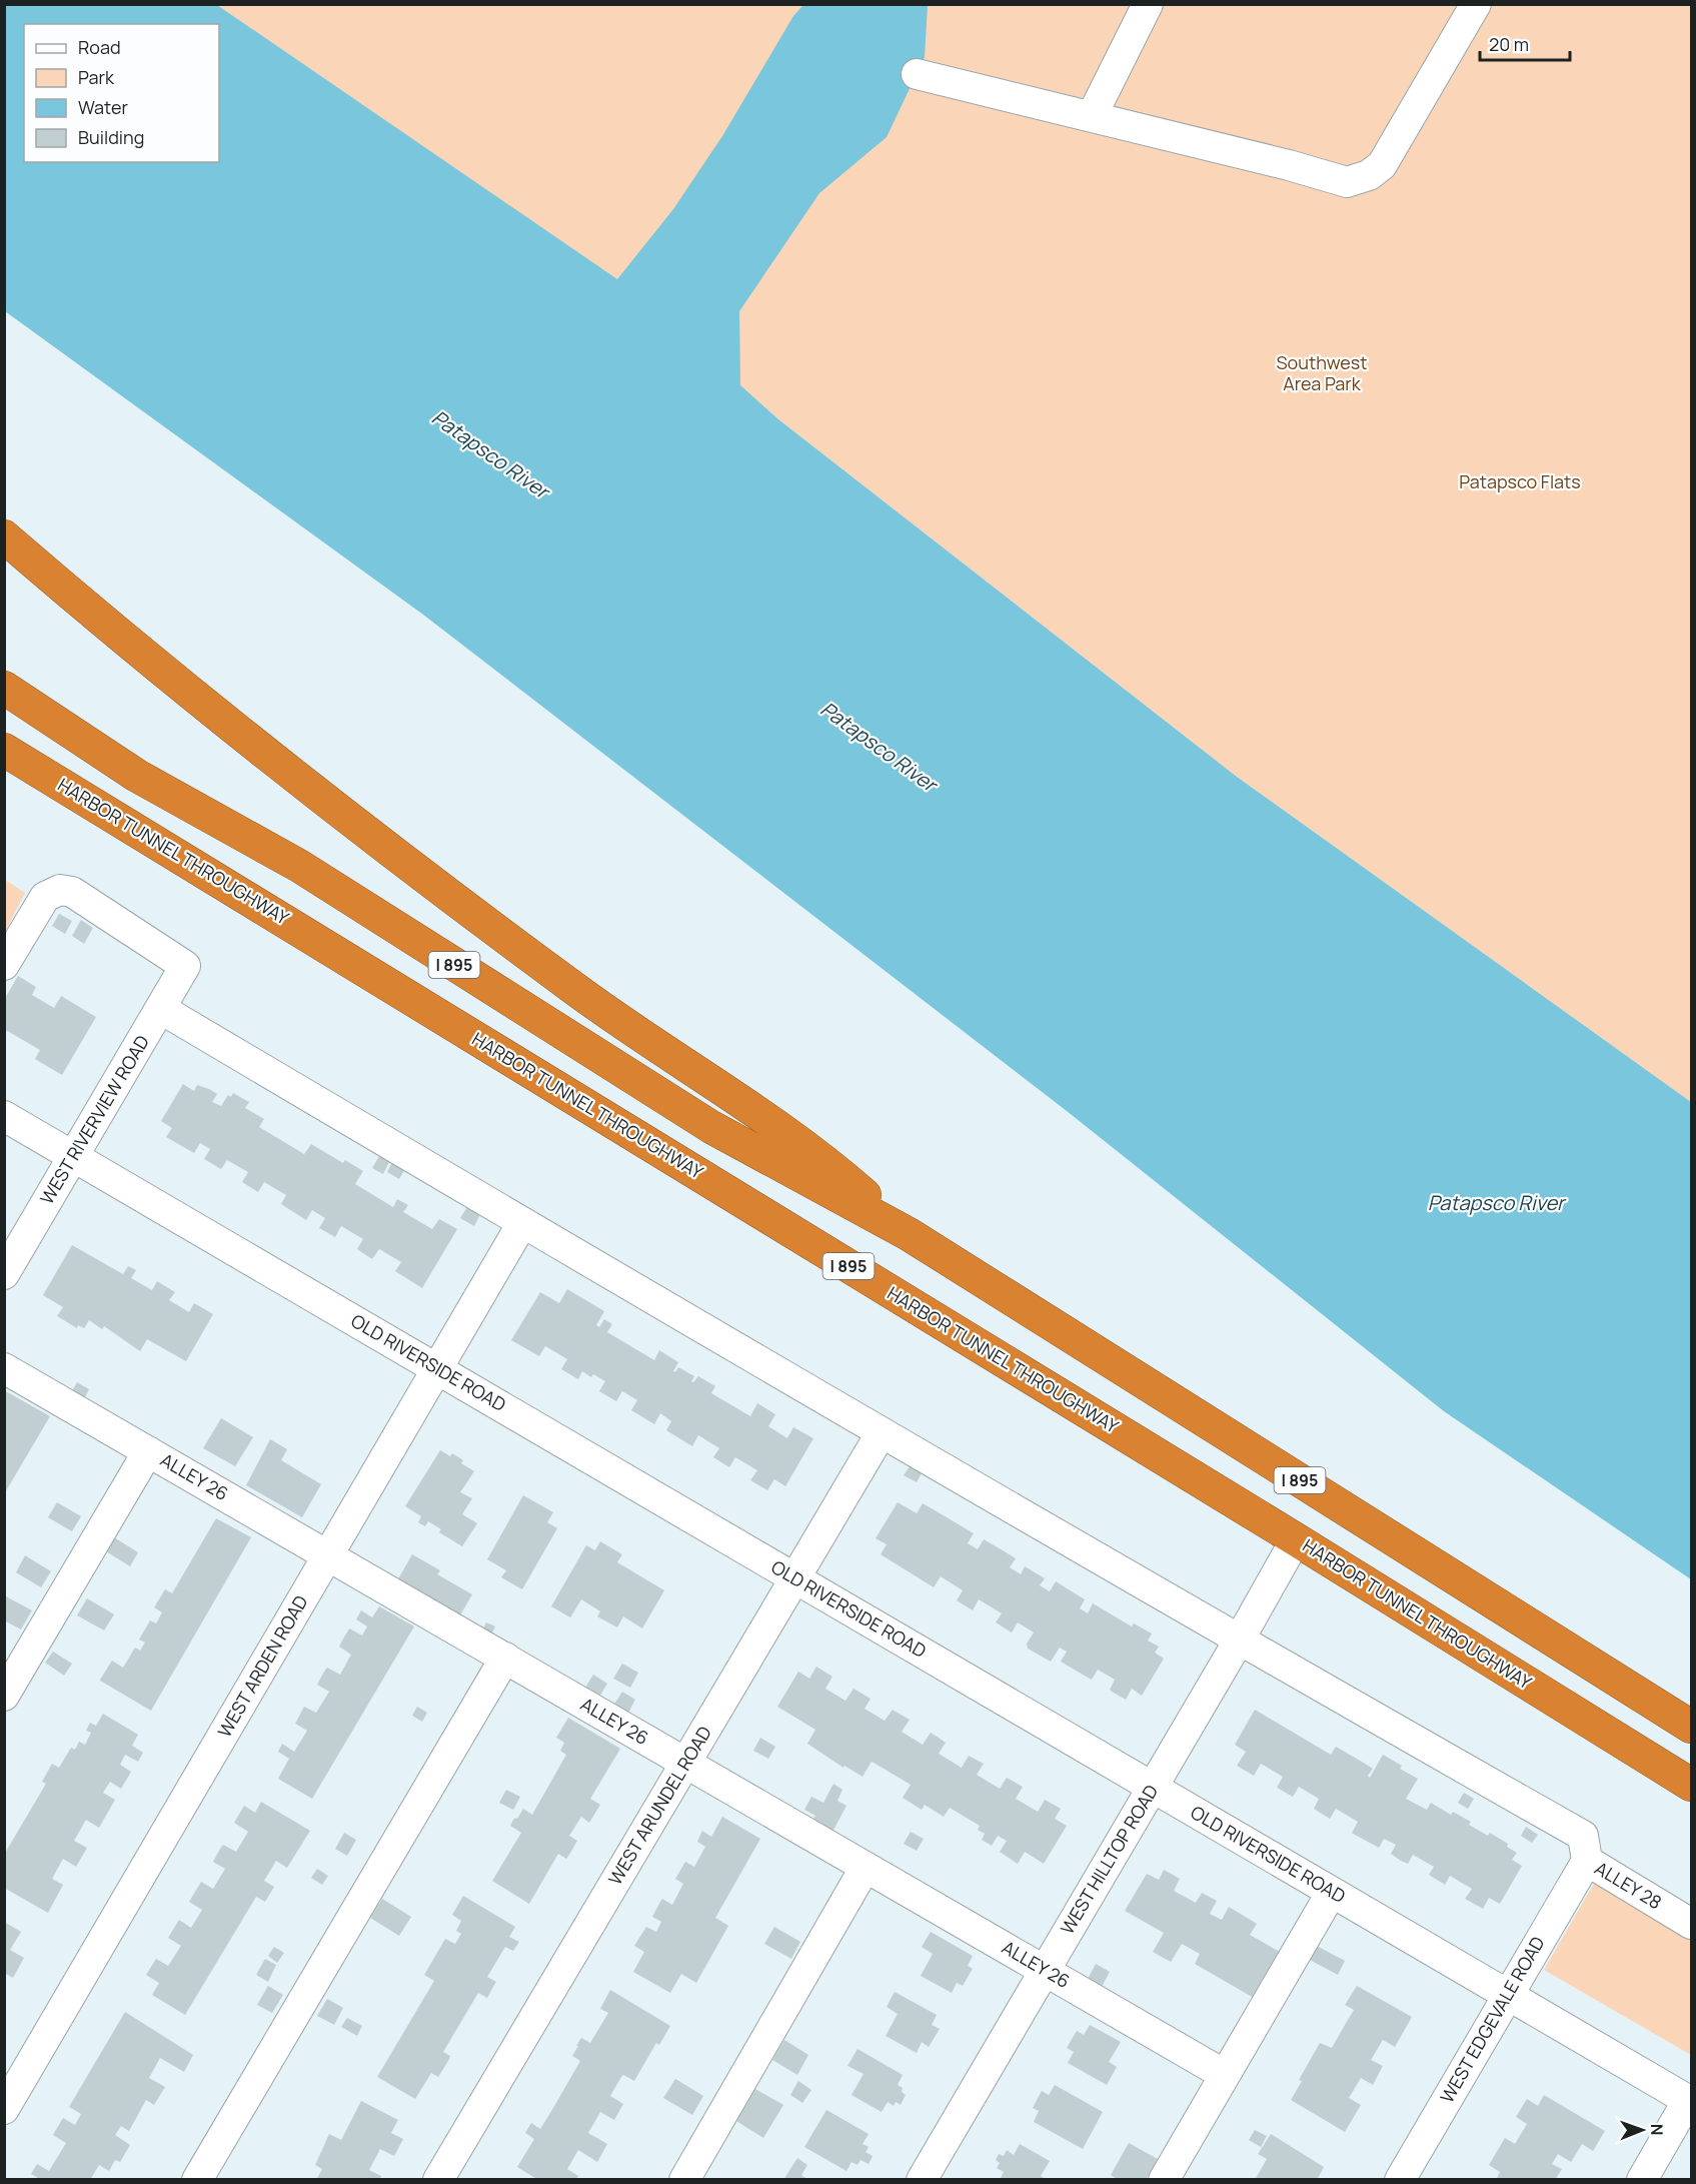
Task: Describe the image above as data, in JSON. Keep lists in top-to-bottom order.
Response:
{
  "streets": {
    "highway": ["HARBOR TUNNEL THROUGHWAY", "I 895"],
    "street": [
      "WEST RIVERVIEW ROAD",
      "OLD RIVERSIDE ROAD",
      "ALLEY 26",
      "WEST ARDEN ROAD",
      "WEST ARUNDEL ROAD",
      "WEST HILLTOP ROAD",
      "ALLEY 28",
      "WEST EDGEVALE ROAD"
    ]
  },
  "crossings": [
    ["HARBOR TUNNEL THROUGHWAY", "WEST HILLTOP ROAD"],
    ["WEST RIVERVIEW ROAD", "OLD RIVERSIDE ROAD"],
    ["WEST RIVERVIEW ROAD", "ALLEY 28"],
    ["OLD RIVERSIDE ROAD", "WEST ARDEN ROAD"],
    ["OLD RIVERSIDE ROAD", "WEST ARUNDEL ROAD"],
    ["OLD RIVERSIDE ROAD", "WEST HILLTOP ROAD"],
    ["OLD RIVERSIDE ROAD", "WEST EDGEVALE ROAD"],
    ["ALLEY 26", "WEST ARDEN ROAD"],
    ["ALLEY 26", "WEST ARUNDEL ROAD"],
    ["ALLEY 26", "WEST HILLTOP ROAD"],
    ["WEST ARDEN ROAD", "ALLEY 28"],
    ["WEST ARUNDEL ROAD", "ALLEY 28"],
    ["WEST HILLTOP ROAD", "ALLEY 28"],
    ["ALLEY 28", "WEST EDGEVALE ROAD"]
  ],
  "water": ["Patapsco River"],
  "parks": ["Southwest Area Park", "Patapsco Flats"],
  "legend": [
    "Road",
    "Park",
    "Water",
    "Building"
  ],
  "scale_bar": "20 m",
  "north": "right"
}
